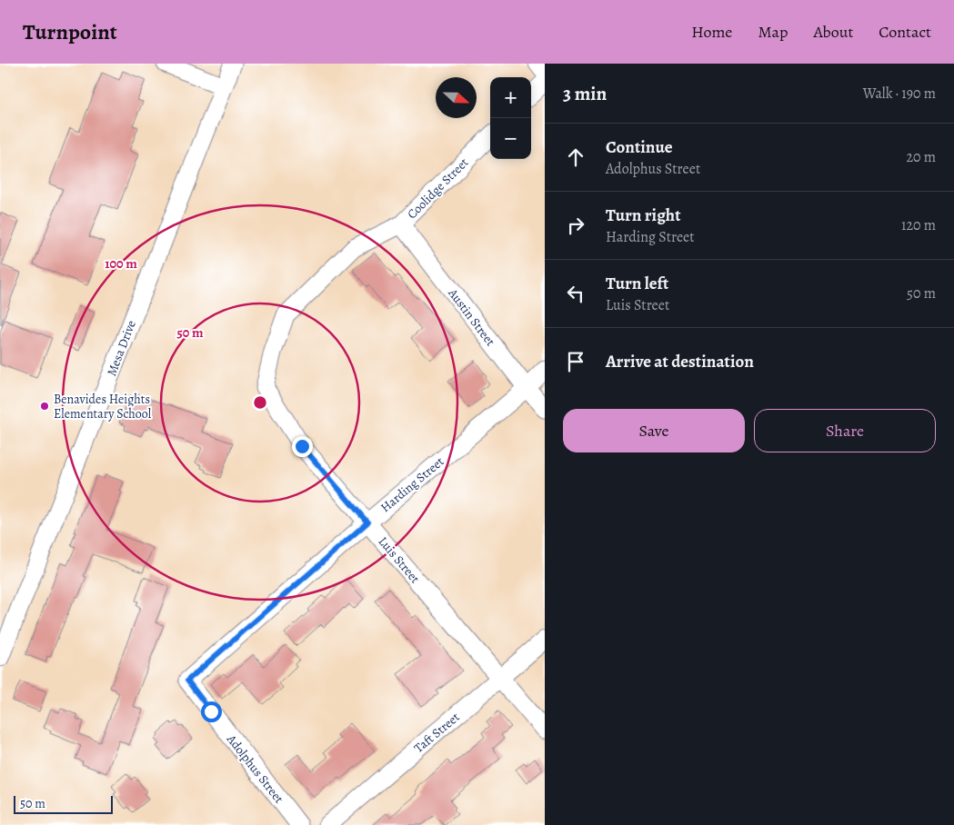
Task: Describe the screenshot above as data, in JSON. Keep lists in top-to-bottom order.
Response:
{
  "streets": {
    "street": [
      "Coolidge Street",
      "Austin Street",
      "Mesa Drive",
      "Harding Street",
      "Luis Street",
      "Taft Street",
      "Adolphus Street"
    ]
  },
  "crossings": [
    ["Coolidge Street", "Austin Street"],
    ["Coolidge Street", "Luis Street"],
    ["Austin Street", "Harding Street"],
    ["Austin Street", "Luis Street"],
    ["Harding Street", "Luis Street"],
    ["Harding Street", "Adolphus Street"],
    ["Luis Street", "Taft Street"]
  ],
  "places": ["Benavides Heights Elementary School"],
  "scale_bar": "50 m",
  "north": "right",
  "page": {
    "header": "Turnpoint",
    "nav": [
      "Home",
      "Map",
      "About",
      "Contact"
    ],
    "heading": ["3 min", "Walk · 190 m"],
    "map_buttons": ["+", "−"],
    "list": [
      ["Continue", "Adolphus Street", "20 m"],
      ["Turn right", "Harding Street", "120 m"],
      ["Turn left", "Luis Street", "50 m"],
      "Arrive at destination"
    ],
    "buttons": ["Save", "Share"],
    "scale": "50 m"
  },
  "rings": ["100 m", "50 m"]
}
